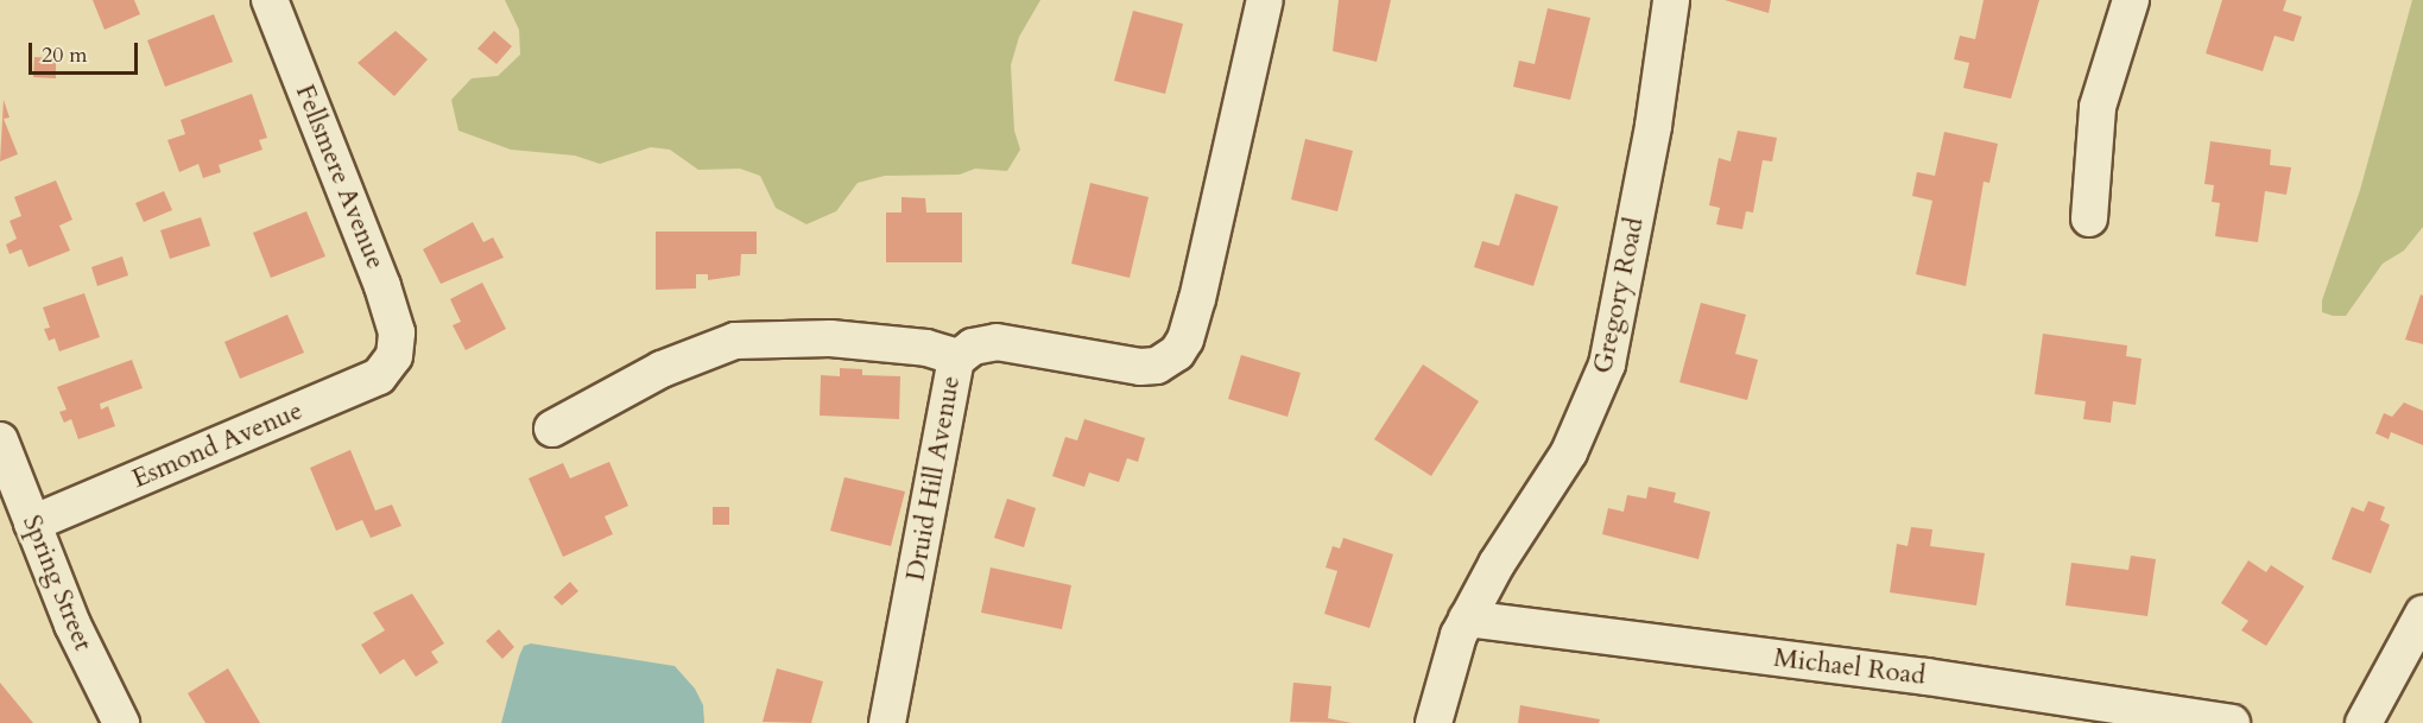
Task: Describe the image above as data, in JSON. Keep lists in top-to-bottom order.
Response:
{
  "streets": {
    "street": [
      "Fellsmere Avenue",
      "Gregory Road",
      "Esmond Avenue",
      "Druid Hill Avenue",
      "Spring Street",
      "Michael Road"
    ]
  },
  "crossings": [
    ["Fellsmere Avenue", "Esmond Avenue"],
    ["Gregory Road", "Michael Road"],
    ["Esmond Avenue", "Spring Street"]
  ],
  "scale_bar": "20 m"
}
